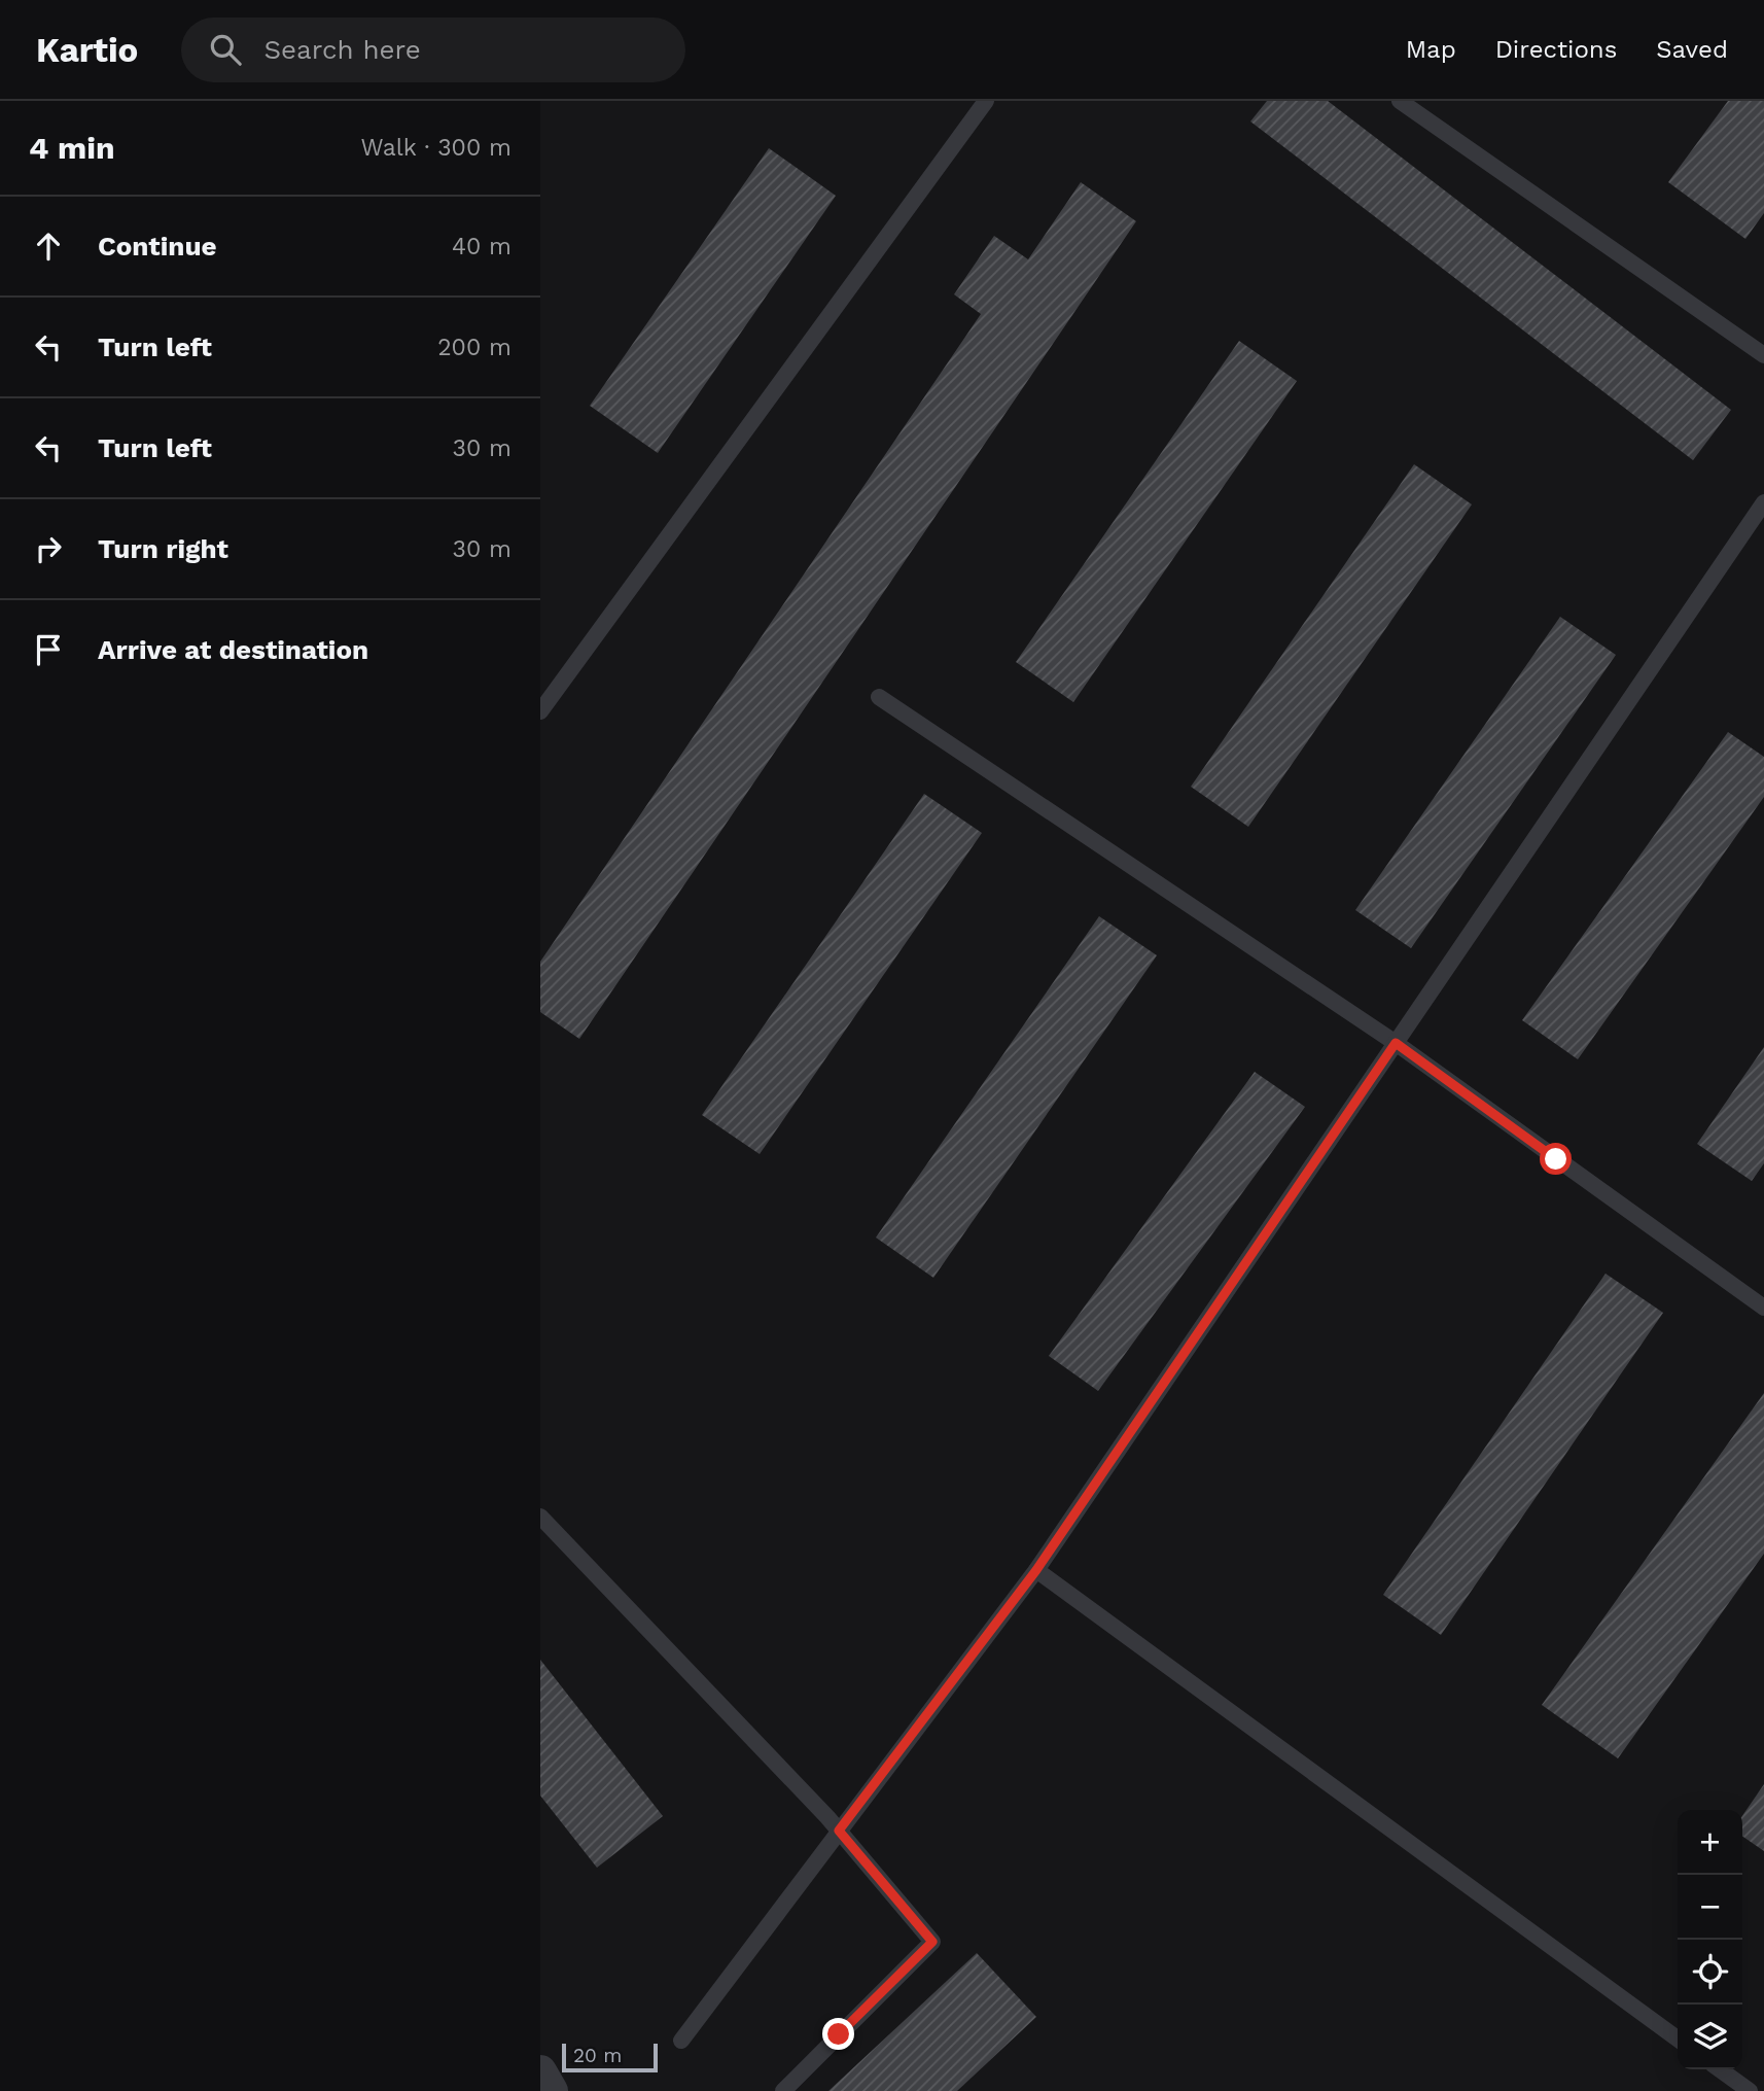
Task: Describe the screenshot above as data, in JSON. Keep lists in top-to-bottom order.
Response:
{
  "scale_bar": "20 m",
  "page": {
    "header": "Kartio",
    "search": "Search here",
    "nav": ["Map", "Directions", "Saved"],
    "heading": ["4 min", "Walk · 300 m"],
    "list": [
      ["Continue", "40 m"],
      ["Turn left", "200 m"],
      ["Turn left", "30 m"],
      ["Turn right", "30 m"],
      "Arrive at destination"
    ],
    "map_buttons": ["+", "−"],
    "scale": "20 m"
  }
}
